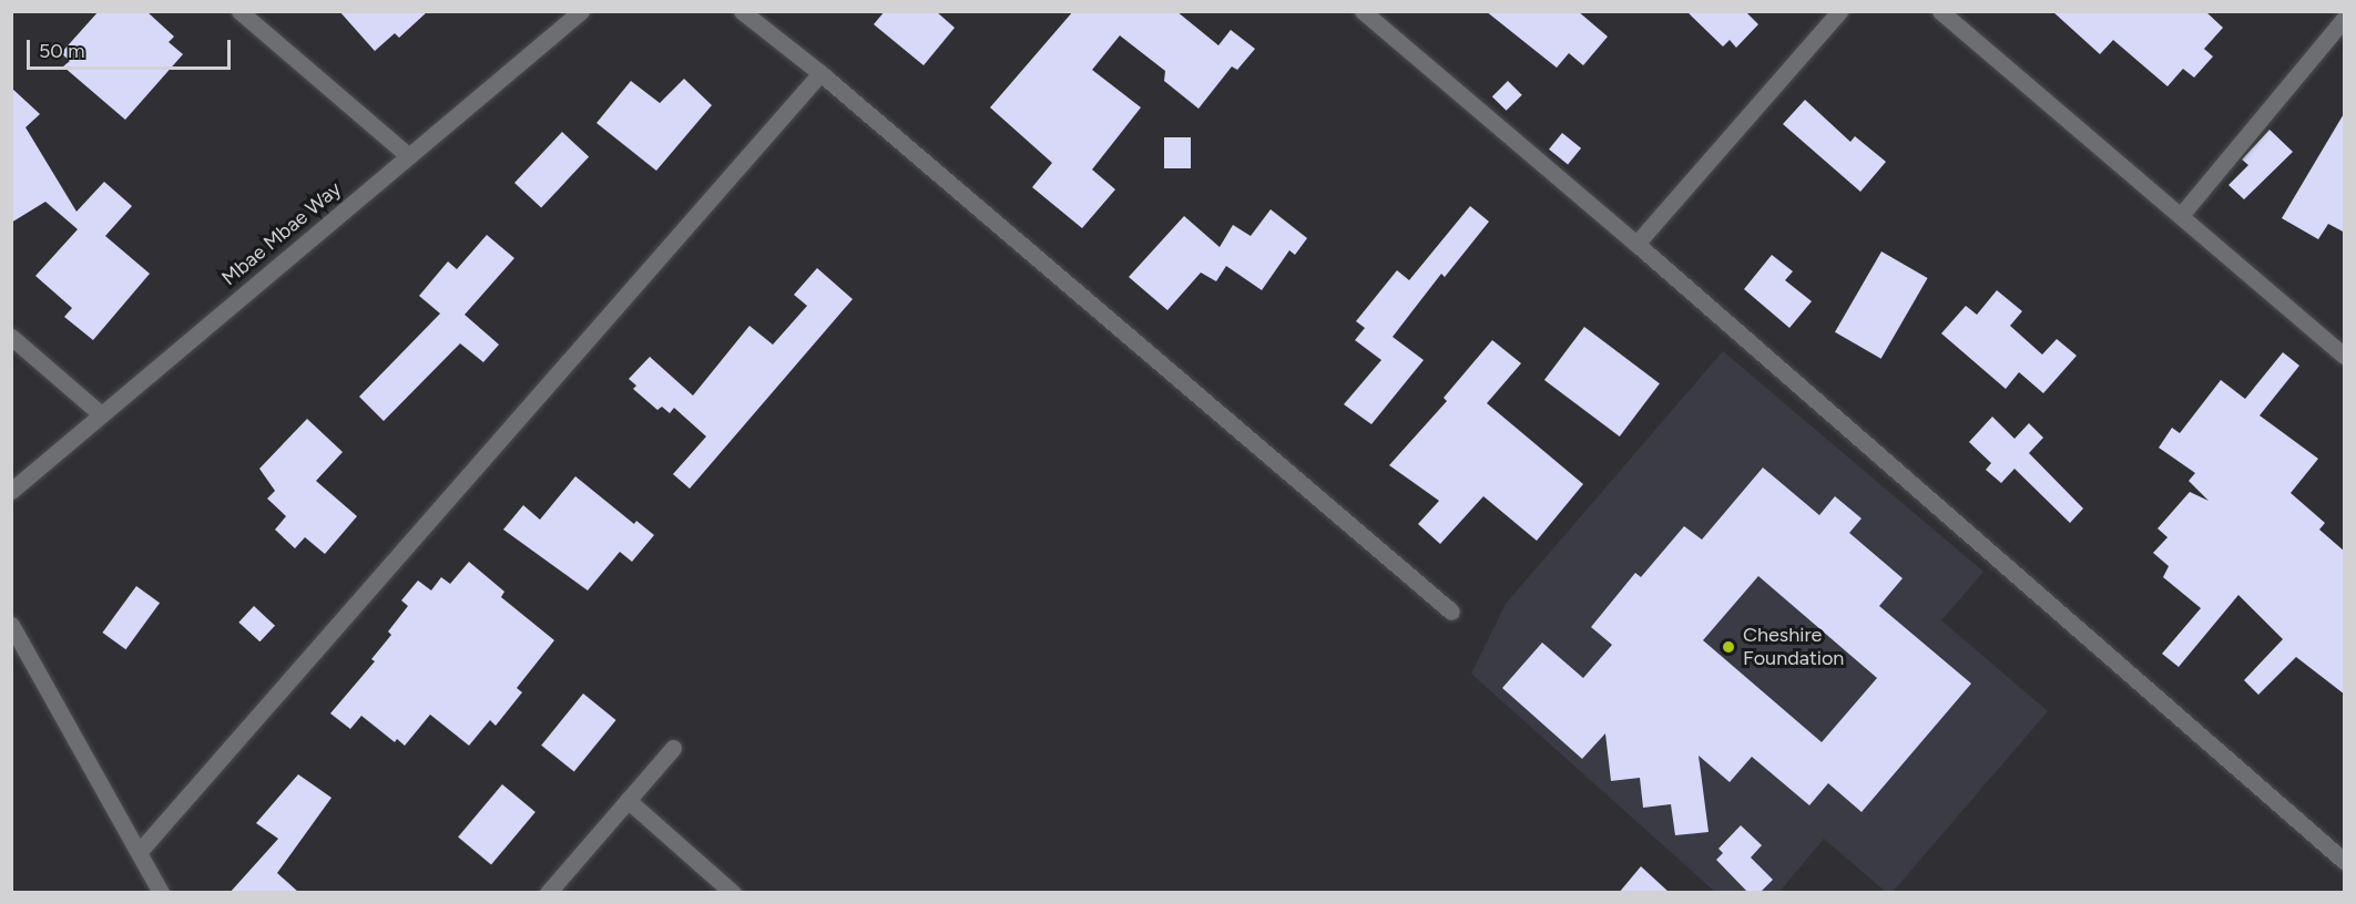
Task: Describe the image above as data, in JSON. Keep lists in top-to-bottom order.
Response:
{
  "streets": {
    "street": ["Mbae Mbae Way"]
  },
  "places": ["Cheshire Foundation"],
  "scale_bar": "50 m"
}
